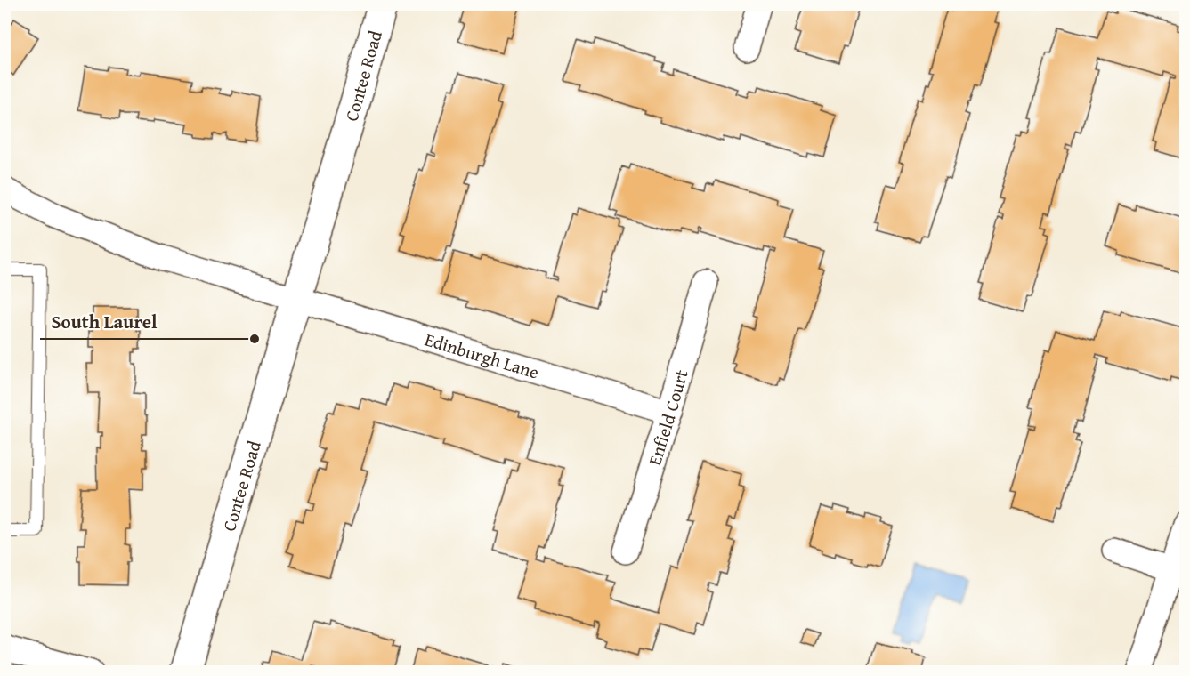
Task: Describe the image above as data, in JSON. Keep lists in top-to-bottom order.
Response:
{
  "streets": {
    "street": ["Contee Road", "Edinburgh Lane", "Enfield Court"]
  },
  "crossings": [
    ["Contee Road", "Edinburgh Lane"],
    ["Edinburgh Lane", "Enfield Court"]
  ],
  "places": ["South Laurel"]
}
